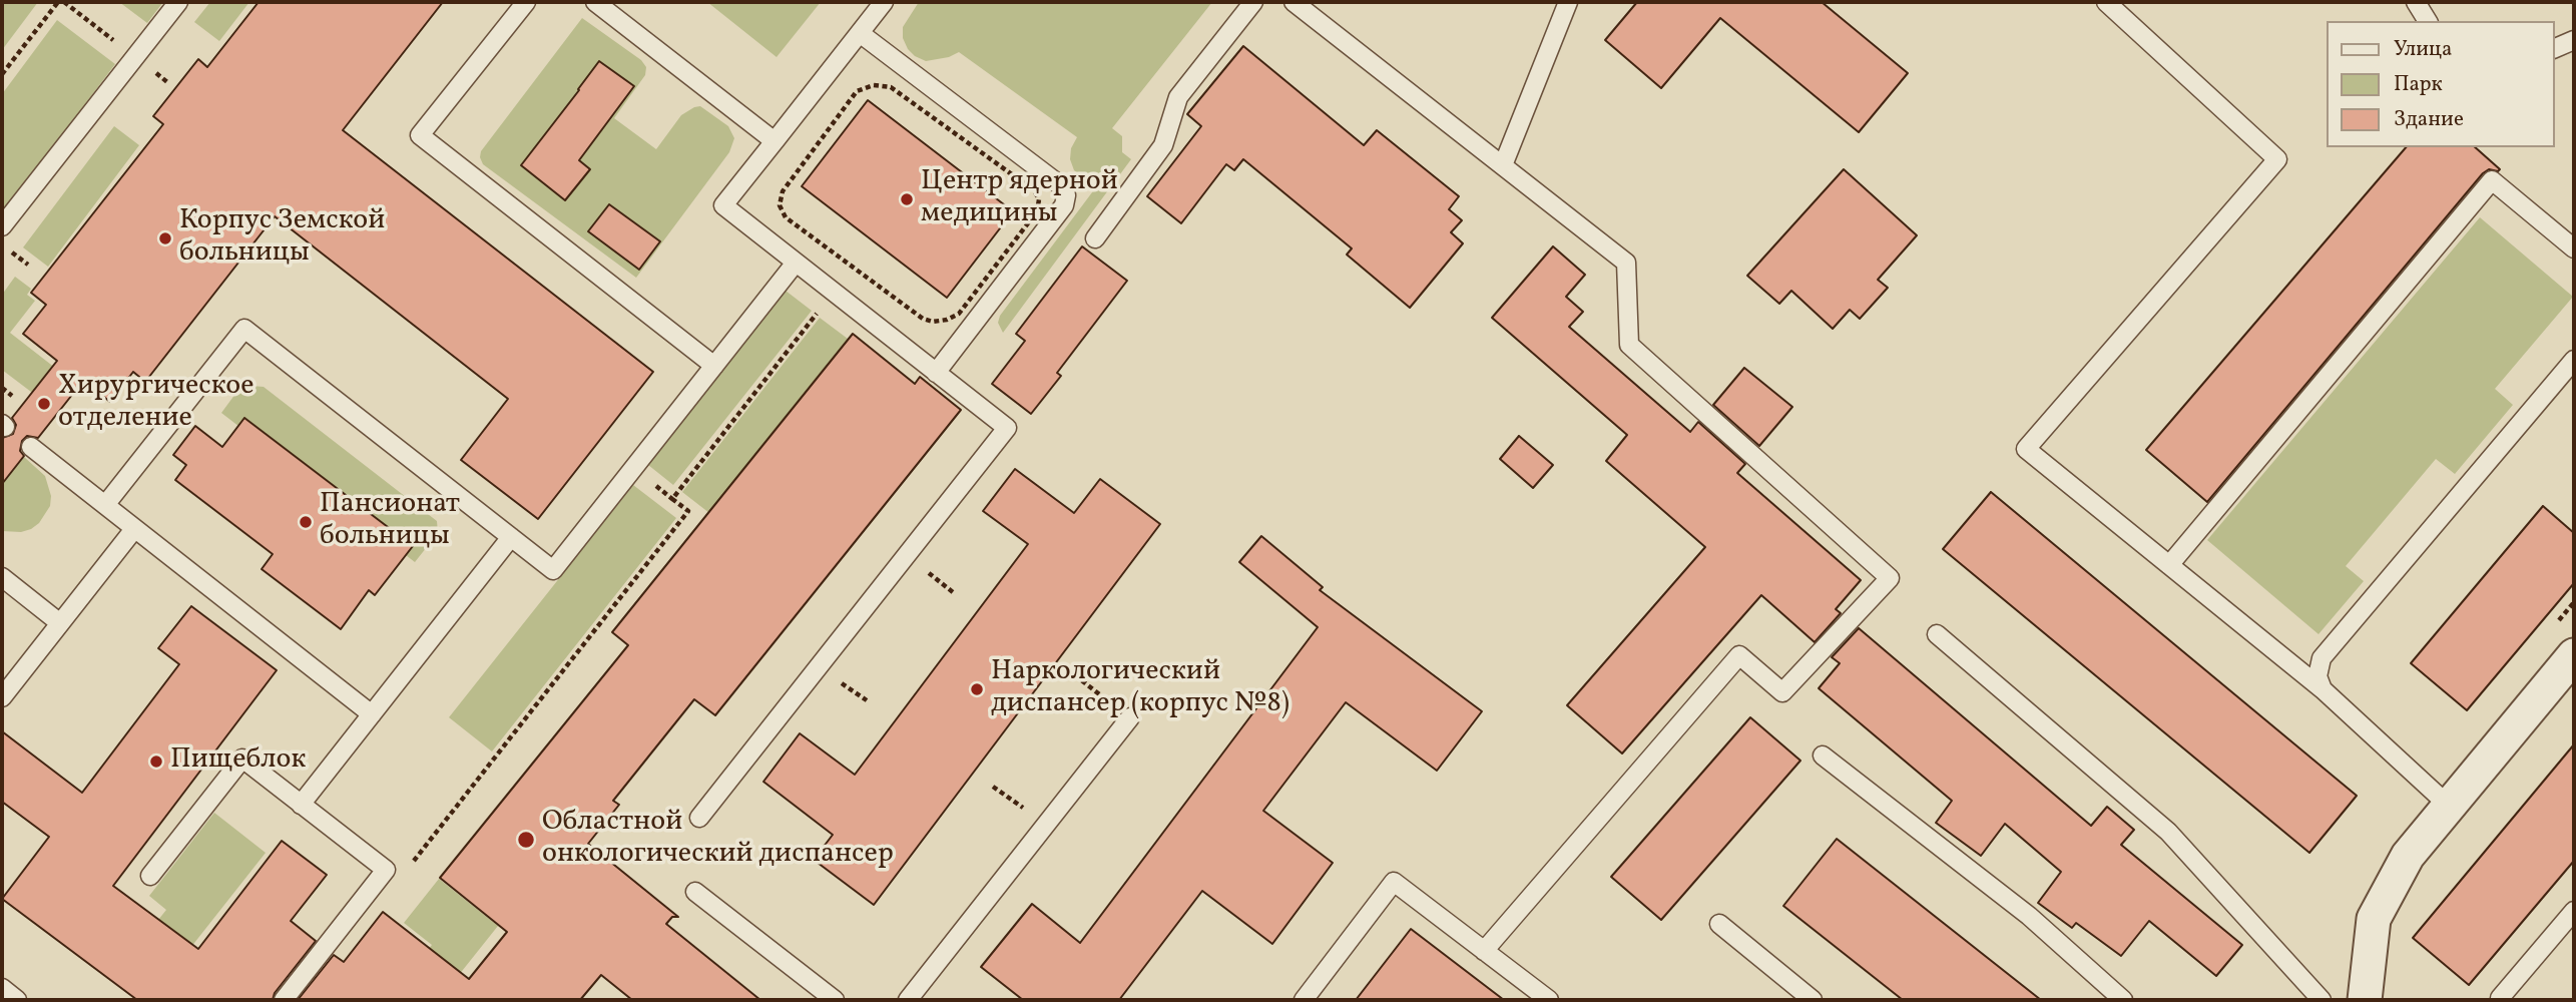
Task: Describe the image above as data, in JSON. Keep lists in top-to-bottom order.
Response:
{
  "places": [
    "Центр ядерной медицины",
    "Корпус Земской больницы",
    "Хирургическое отделение",
    "Пансионат больницы",
    "Наркологический диспансер (корпус №8)",
    "Пищеблок",
    "Областной онкологический диспансер"
  ],
  "legend": ["Улица", "Парк", "Здание"]
}
